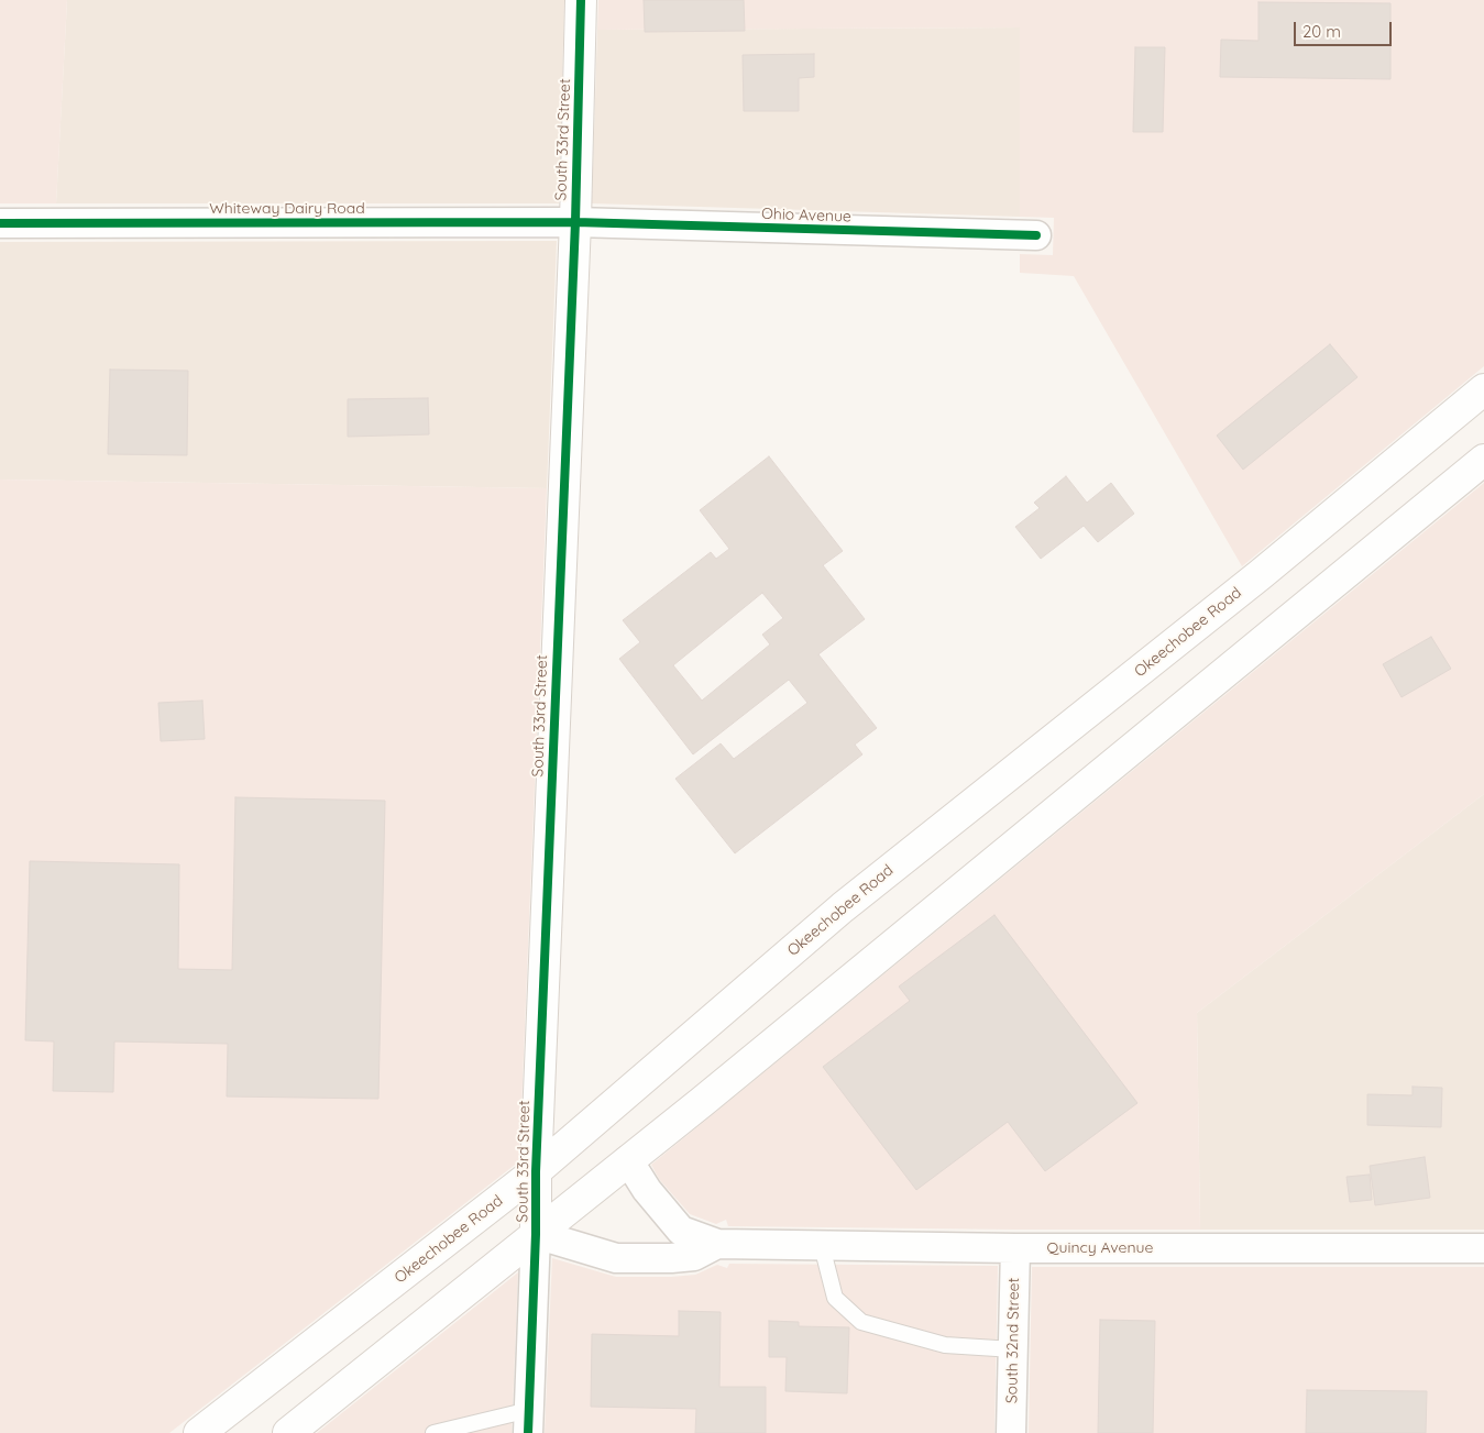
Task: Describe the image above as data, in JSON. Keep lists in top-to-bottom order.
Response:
{
  "streets": {
    "main road": ["South 33rd Street", "Okeechobee Road"],
    "street": [
      "Whiteway Dairy Road",
      "Ohio Avenue",
      "Quincy Avenue",
      "South 32nd Street"
    ]
  },
  "crossings": [
    ["South 33rd Street", "Whiteway Dairy Road"],
    ["South 33rd Street", "Ohio Avenue"],
    ["South 33rd Street", "Okeechobee Road"],
    ["South 33rd Street", "Quincy Avenue"],
    ["Whiteway Dairy Road", "Ohio Avenue"],
    ["Quincy Avenue", "South 32nd Street"]
  ],
  "scale_bar": "20 m"
}
